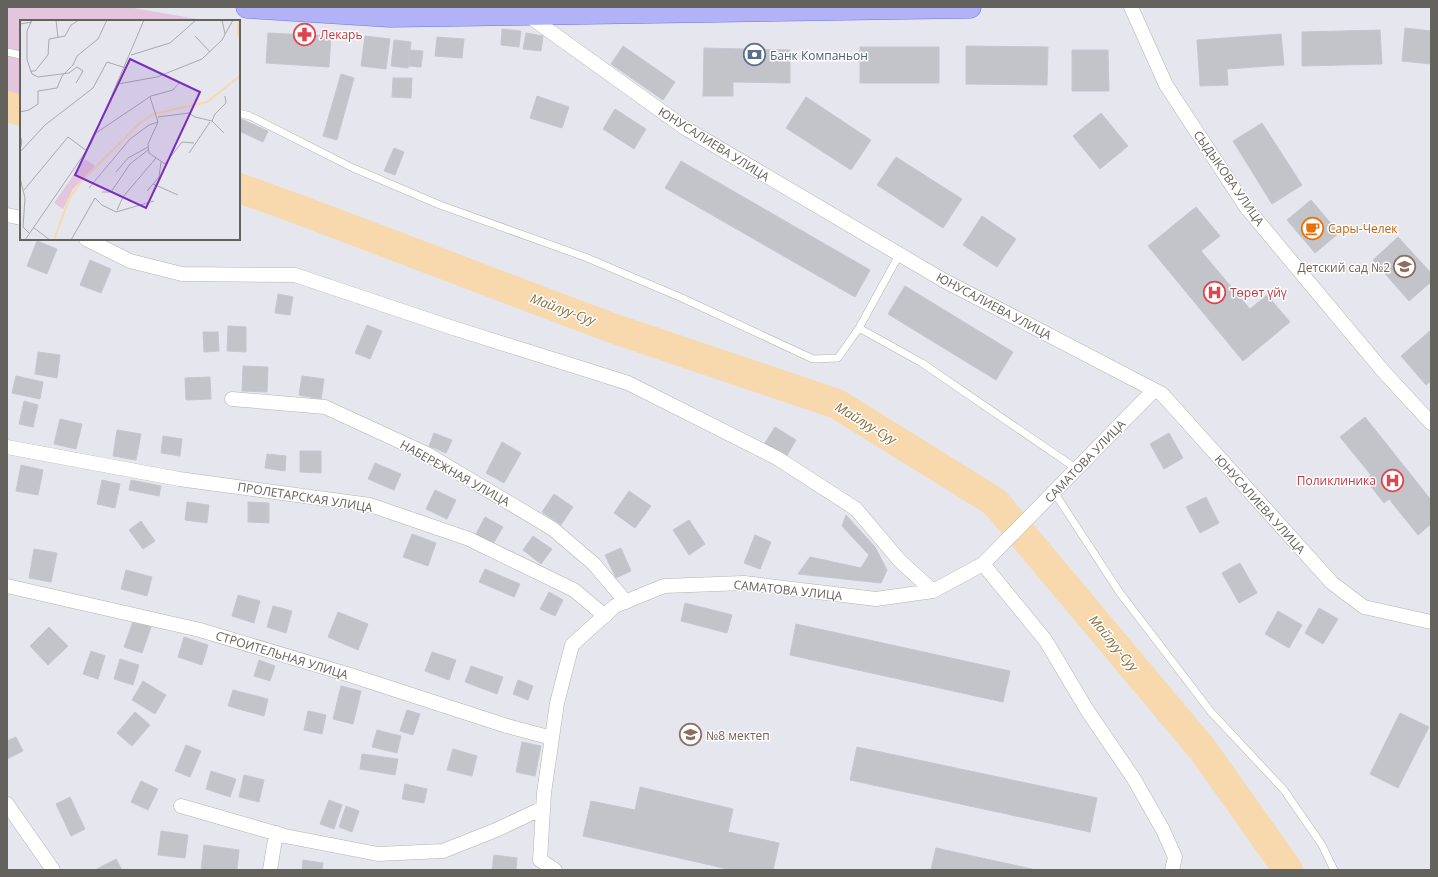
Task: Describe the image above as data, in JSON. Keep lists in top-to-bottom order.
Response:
{
  "streets": {
    "street": [
      "ЮНУСАЛИЕВА УЛИЦА",
      "СЫДЫКОВА УЛИЦА",
      "САМАТОВА УЛИЦА",
      "НАБЕРЕЖНАЯ УЛИЦА",
      "ПРОЛЕТАРСКАЯ УЛИЦА",
      "СТРОИТЕЛЬНАЯ УЛИЦА"
    ]
  },
  "crossings": [
    ["ЮНУСАЛИЕВА УЛИЦА", "САМАТОВА УЛИЦА"],
    ["САМАТОВА УЛИЦА", "НАБЕРЕЖНАЯ УЛИЦА"],
    ["САМАТОВА УЛИЦА", "ПРОЛЕТАРСКАЯ УЛИЦА"],
    ["САМАТОВА УЛИЦА", "СТРОИТЕЛЬНАЯ УЛИЦА"]
  ],
  "water": ["Майлуу-Суу"],
  "places": {
    "pharmacy": ["Лекарь"],
    "bank": ["Банк Компаньон"],
    "cafe": ["Сары-Челек"],
    "school or university": ["Детский сад №2", "№8 мектеп"],
    "hospital": ["Төрөт үйү", "Поликлиника"]
  }
}
